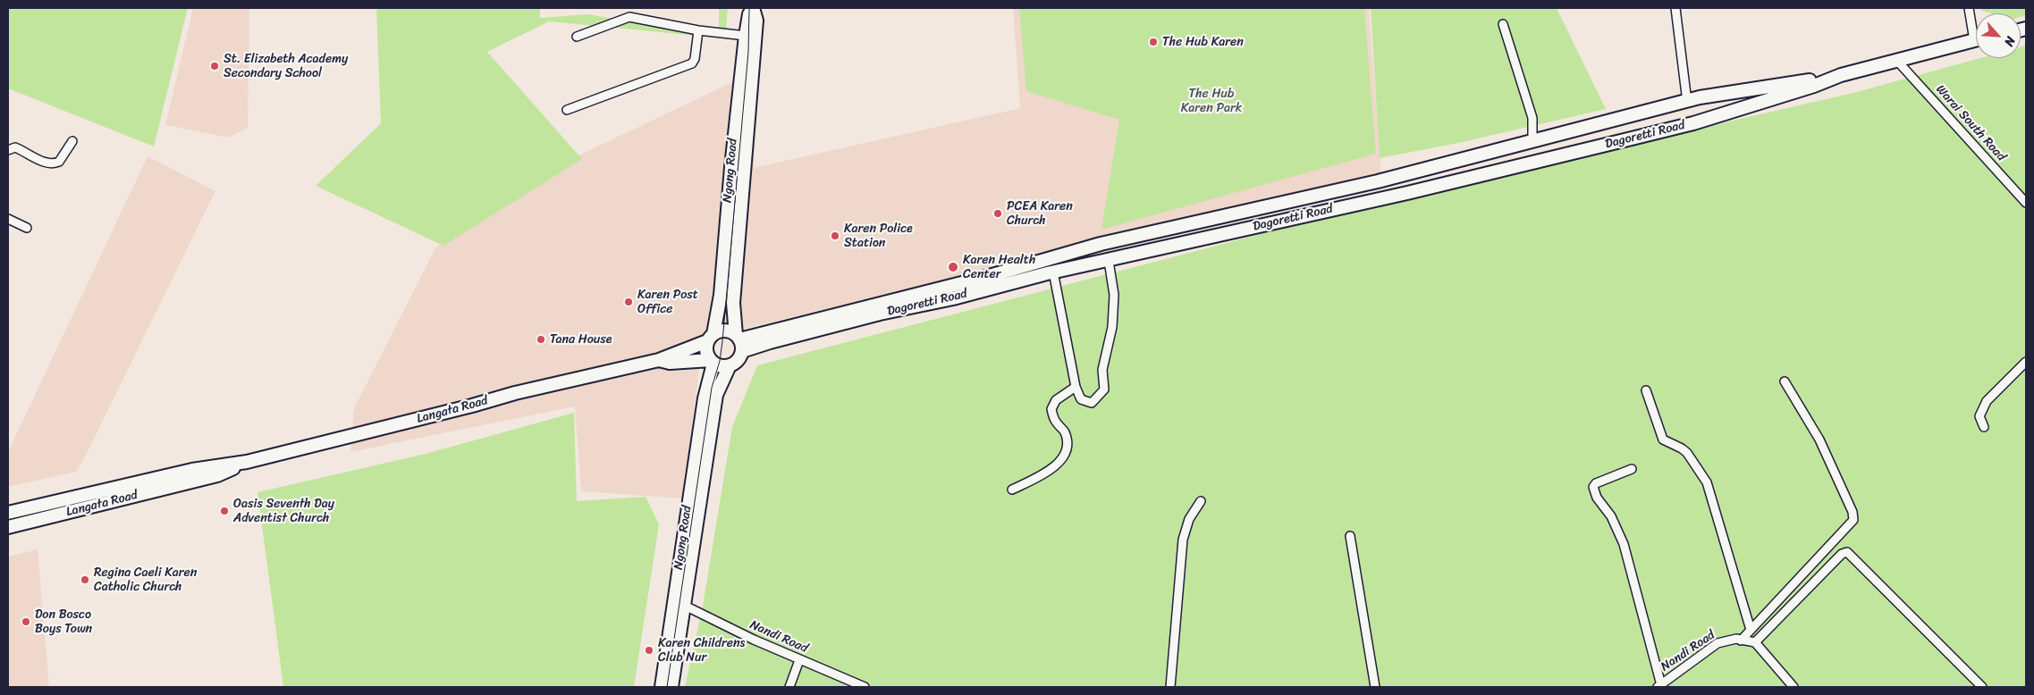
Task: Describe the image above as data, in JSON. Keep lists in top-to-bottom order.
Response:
{
  "streets": {
    "main road": ["Dagoretti Road", "Ngong Road", "Langata Road"],
    "street": ["Warai South Road", "Nandi Road"]
  },
  "crossings": [
    ["Warai South Road", "Dagoretti Road"],
    ["Dagoretti Road", "Ngong Road"],
    ["Ngong Road", "Nandi Road"]
  ],
  "parks": ["The Hub Karen Park"],
  "places": [
    "The Hub Karen",
    "St. Elizabeth Academy Secondary School",
    "PCEA Karen Church",
    "Karen Police Station",
    "Karen Health Center",
    "Karen Post Office",
    "Tana House",
    "Oasis Seventh Day Adventist Church",
    "Regina Caeli Karen Catholic Church",
    "Don Bosco Boys Town",
    "Karen Childrens Club Nur"
  ],
  "north": "bottom right"
}
